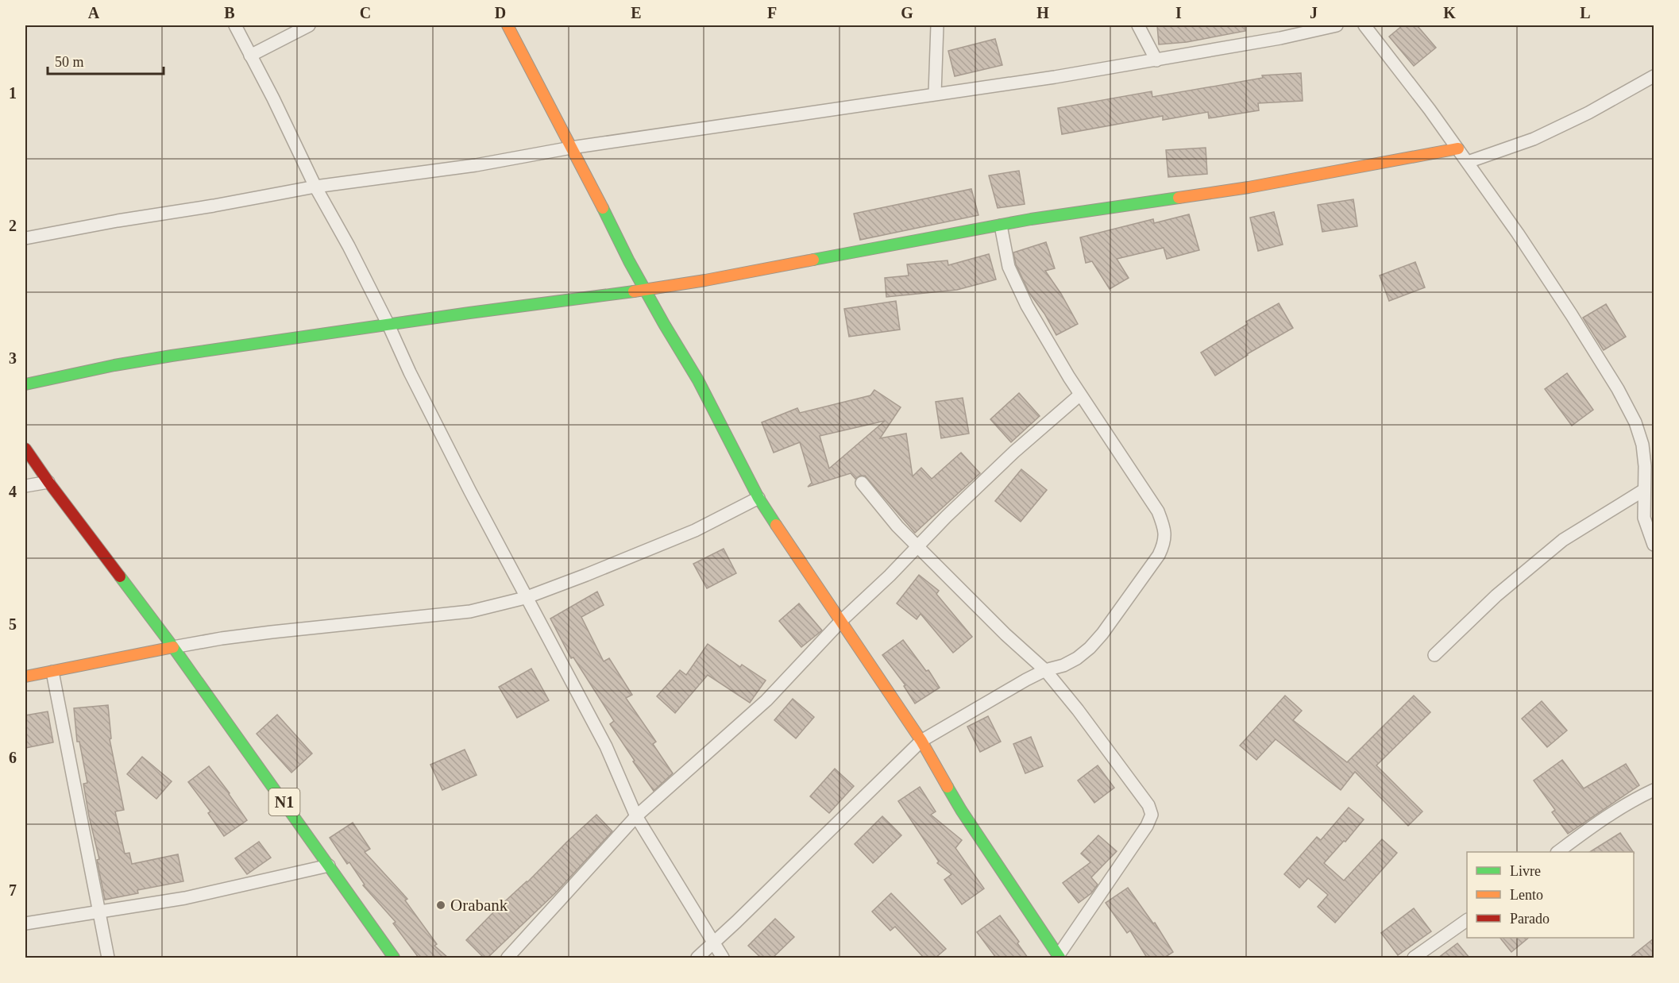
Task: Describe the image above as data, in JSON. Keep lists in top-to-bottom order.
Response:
{
  "streets": {
    "street": ["N1"]
  },
  "places": ["Orabank"],
  "legend": ["Livre", "Lento", "Parado"],
  "scale_bar": "50 m",
  "grid": {
    "columns": [
      "A",
      "B",
      "C",
      "D",
      "E",
      "F",
      "G",
      "H",
      "I",
      "J",
      "K",
      "L"
    ],
    "rows": [
      "1",
      "2",
      "3",
      "4",
      "5",
      "6",
      "7"
    ]
  }
}
